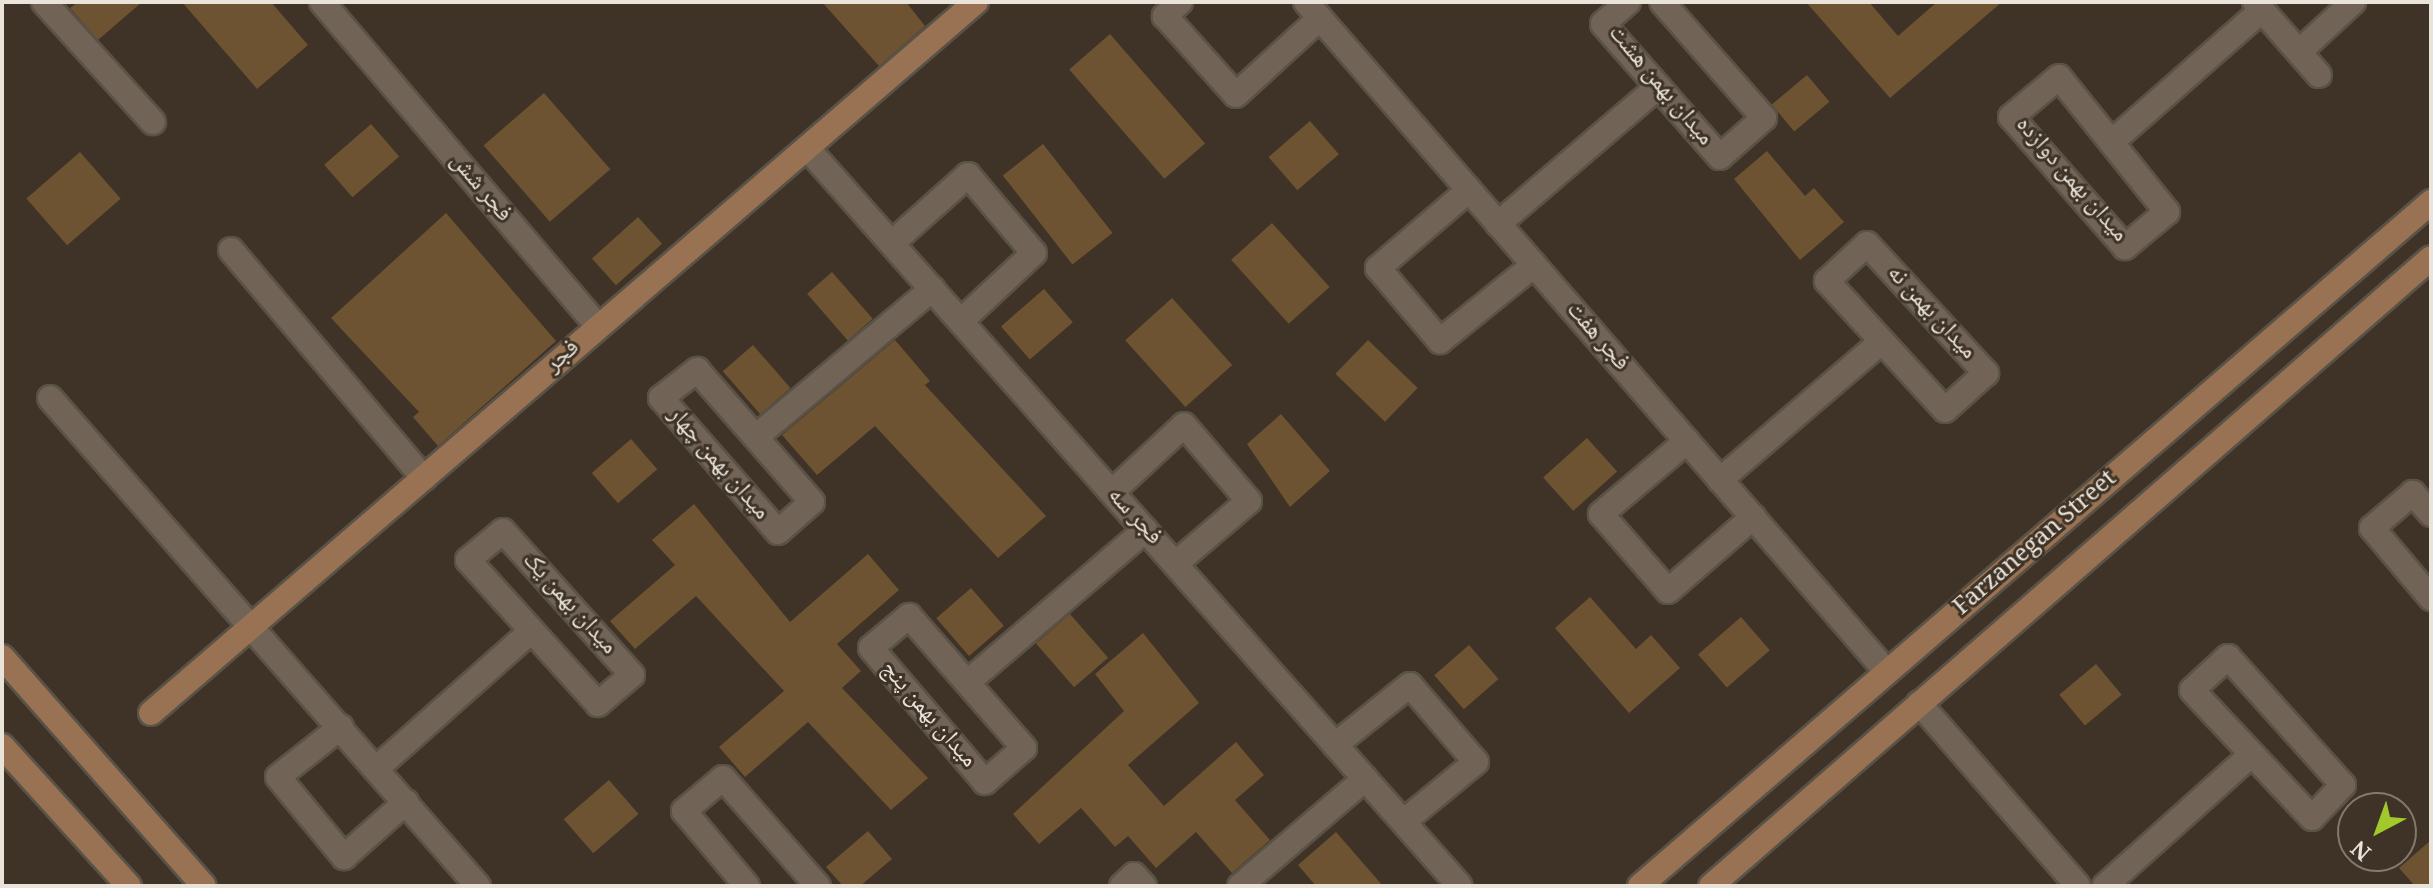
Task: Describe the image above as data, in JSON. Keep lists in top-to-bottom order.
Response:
{
  "streets": {
    "street": [
      "میدان بهمن هشت",
      "میدان بهمن دوازده",
      "فجر شش",
      "میدان بهمن نه",
      "فجر هفت",
      "فجر",
      "میدان بهمن چهار",
      "فجر سه",
      "Farzanegan Street",
      "میدان بهمن یک",
      "میدان بهمن پنج"
    ]
  },
  "crossings": [
    ["فجر شش", "فجر"],
    ["فجر هفت", "Farzanegan Street"],
    ["فجر", "فجر سه"]
  ],
  "north": "bottom left"
}
